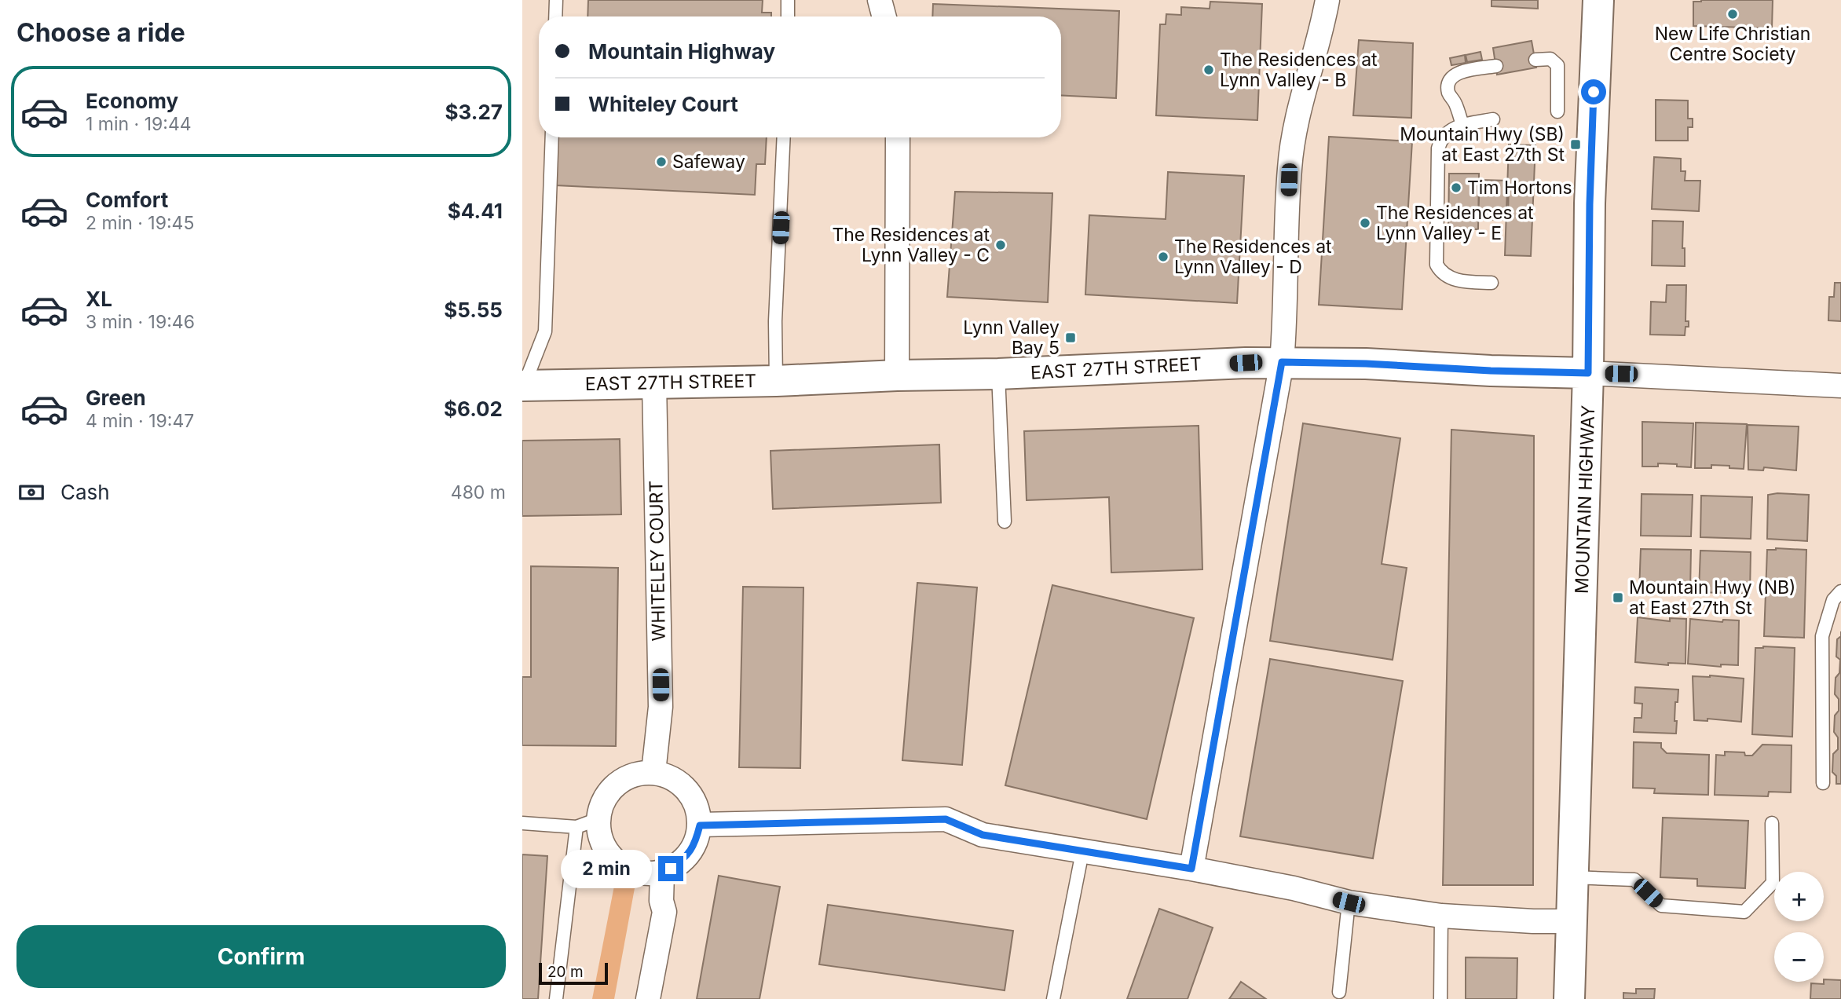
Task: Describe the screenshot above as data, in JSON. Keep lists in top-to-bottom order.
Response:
{
  "streets": {
    "street": ["EAST 27TH STREET", "MOUNTAIN HIGHWAY", "WHITELEY COURT"]
  },
  "crossings": [
    ["EAST 27TH STREET", "MOUNTAIN HIGHWAY"],
    ["EAST 27TH STREET", "WHITELEY COURT"]
  ],
  "places": {
    "other": [
      "New Life Christian Centre Society",
      "The Residences at Lynn Valley - B",
      "Safeway",
      "Tim Hortons",
      "The Residences at Lynn Valley - E",
      "The Residences at Lynn Valley - C",
      "The Residences at Lynn Valley - D"
    ],
    "transit": ["Mountain Hwy (SB) at East 27th St", "Lynn Valley Bay 5", "Mountain Hwy (NB) at East 27th St"]
  },
  "scale_bar": "20 m",
  "page": {
    "heading": "Choose a ride",
    "banner": ["Mountain Highway", "Whiteley Court"],
    "list": [
      {
        "name": "Economy",
        "note": "1 min · 19:44",
        "value": "$3.27"
      },
      {
        "name": "Comfort",
        "note": "2 min · 19:45",
        "value": "$4.41"
      },
      {
        "name": "XL",
        "note": "3 min · 19:46",
        "value": "$5.55"
      },
      {
        "name": "Green",
        "note": "4 min · 19:47",
        "value": "$6.02"
      }
    ],
    "pay": ["Cash", "480 m"],
    "bubble": "2 min",
    "map_buttons": ["+", "−"],
    "buttons": "Confirm",
    "scale": "20 m"
  }
}
